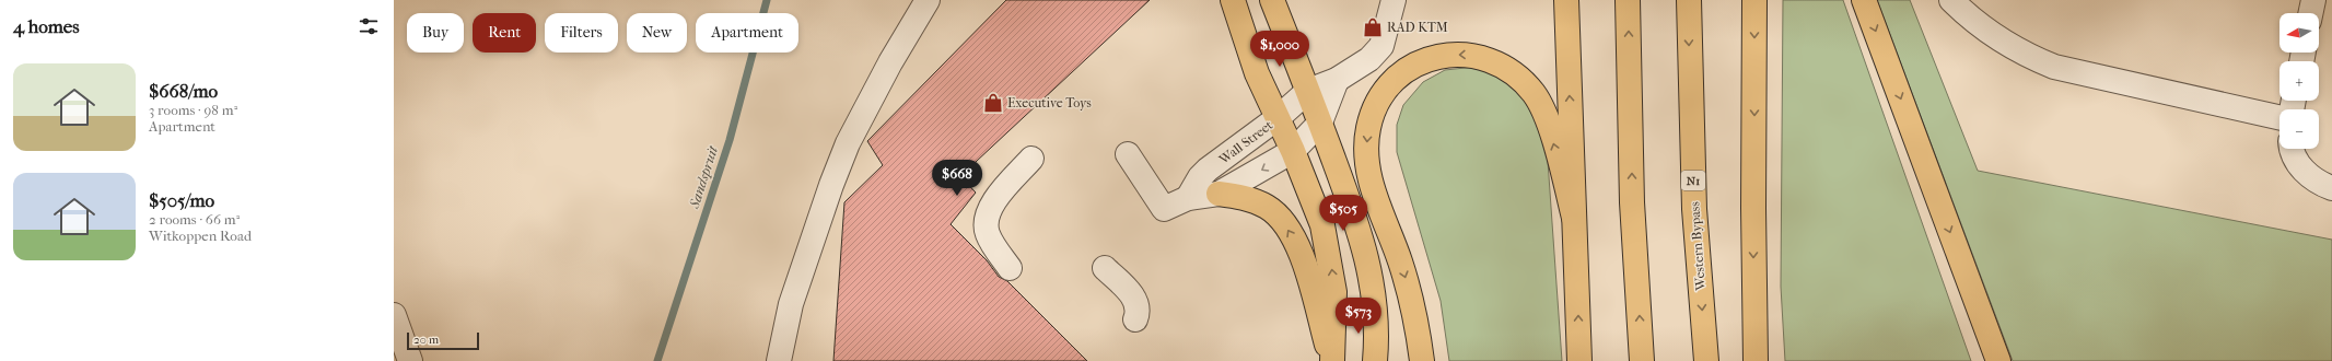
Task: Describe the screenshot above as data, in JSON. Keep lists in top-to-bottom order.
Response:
{
  "streets": {
    "main road": ["N1", "Western Bypass"],
    "street": ["Wall Street"]
  },
  "water": ["Sandspruit"],
  "places": {
    "shop": ["RAD KTM", "Executive Toys"]
  },
  "scale_bar": "20 m",
  "north": "left",
  "page": {
    "heading": "4 homes",
    "map_buttons": ["+", "−"],
    "chip": [
      "Buy",
      "Rent",
      "Filters",
      "New",
      "Apartment"
    ],
    "price": [
      "$1,000",
      "$668",
      "$505",
      "$573"
    ],
    "list": [
      {
        "name": "$668/mo",
        "note": "3 rooms · 98 m² · Apartment"
      },
      {
        "name": "$505/mo",
        "note": "2 rooms · 66 m² · Witkoppen Road"
      }
    ],
    "scale": "20 m"
  }
}
